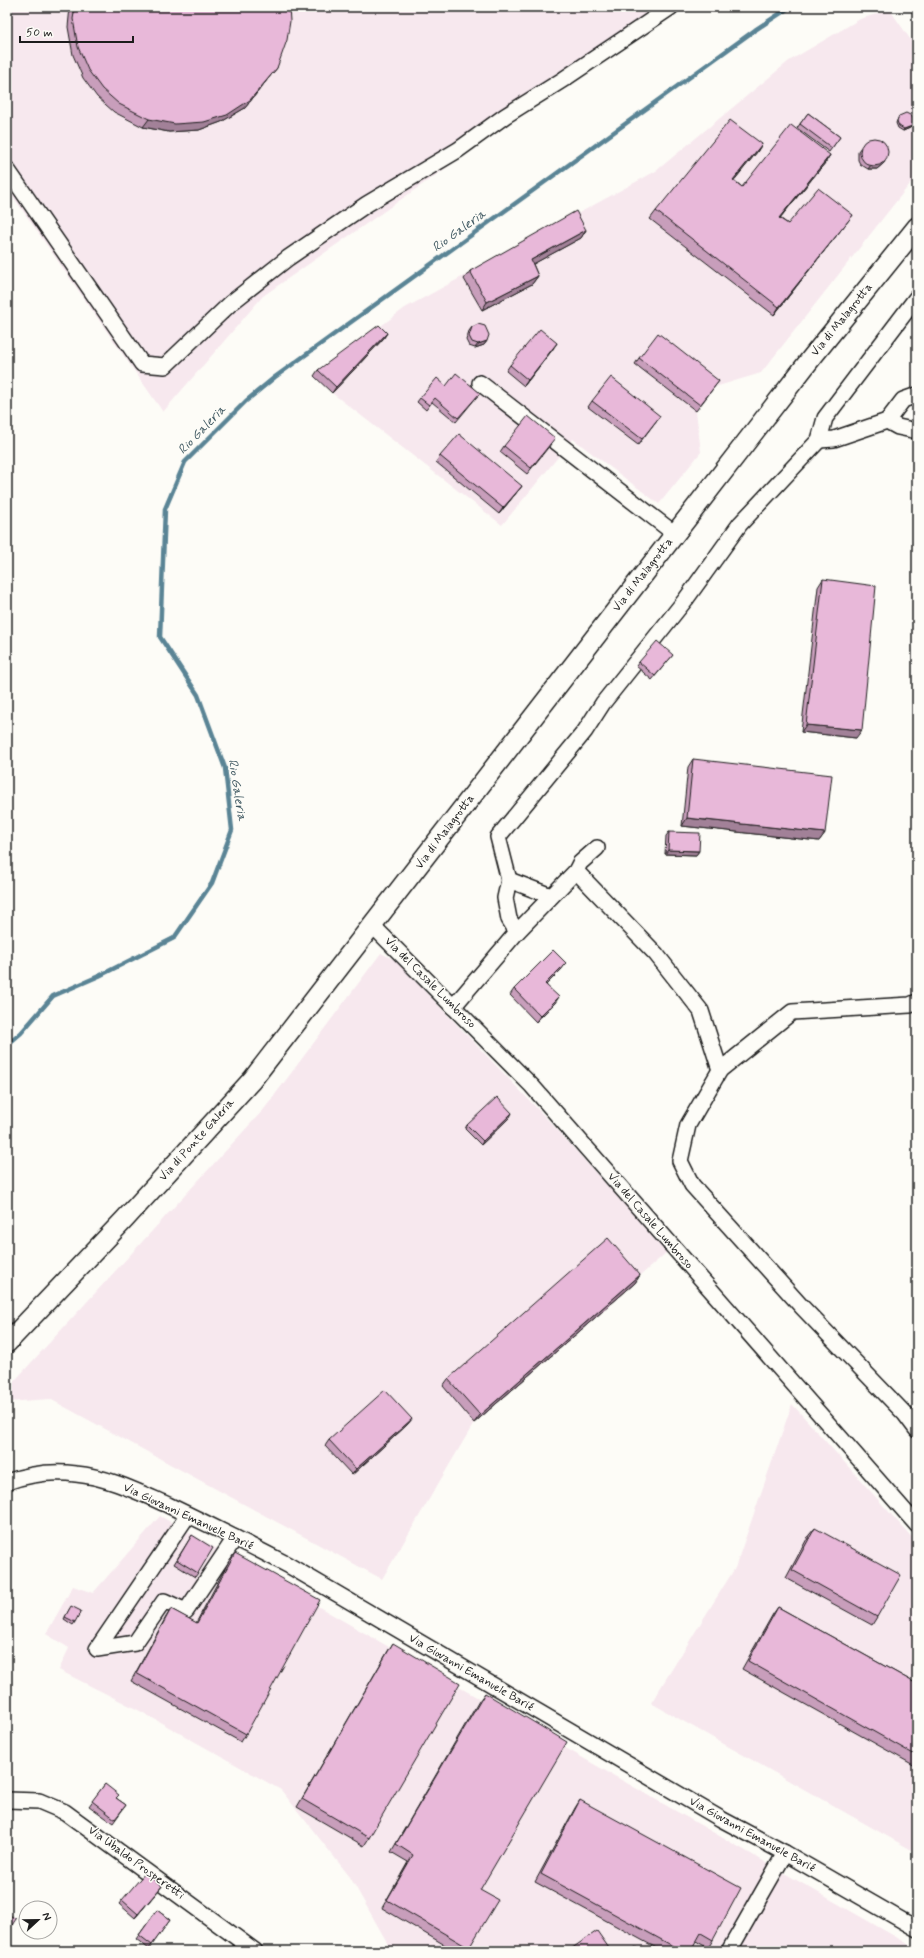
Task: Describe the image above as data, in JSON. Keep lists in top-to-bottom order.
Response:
{
  "streets": {
    "main road": ["Via di Malagrotta", "Via di Ponte Galeria"],
    "street": ["Via del Casale Lumbroso", "Via Giovanni Emanuele Barié", "Via Ubaldo Prosperetti"]
  },
  "crossings": [
    ["Via di Malagrotta", "Via del Casale Lumbroso"],
    ["Via di Malagrotta", "Via di Ponte Galeria"],
    ["Via del Casale Lumbroso", "Via di Ponte Galeria"]
  ],
  "water": ["Rio Galeria"],
  "scale_bar": "50 m",
  "north": "right"
}
